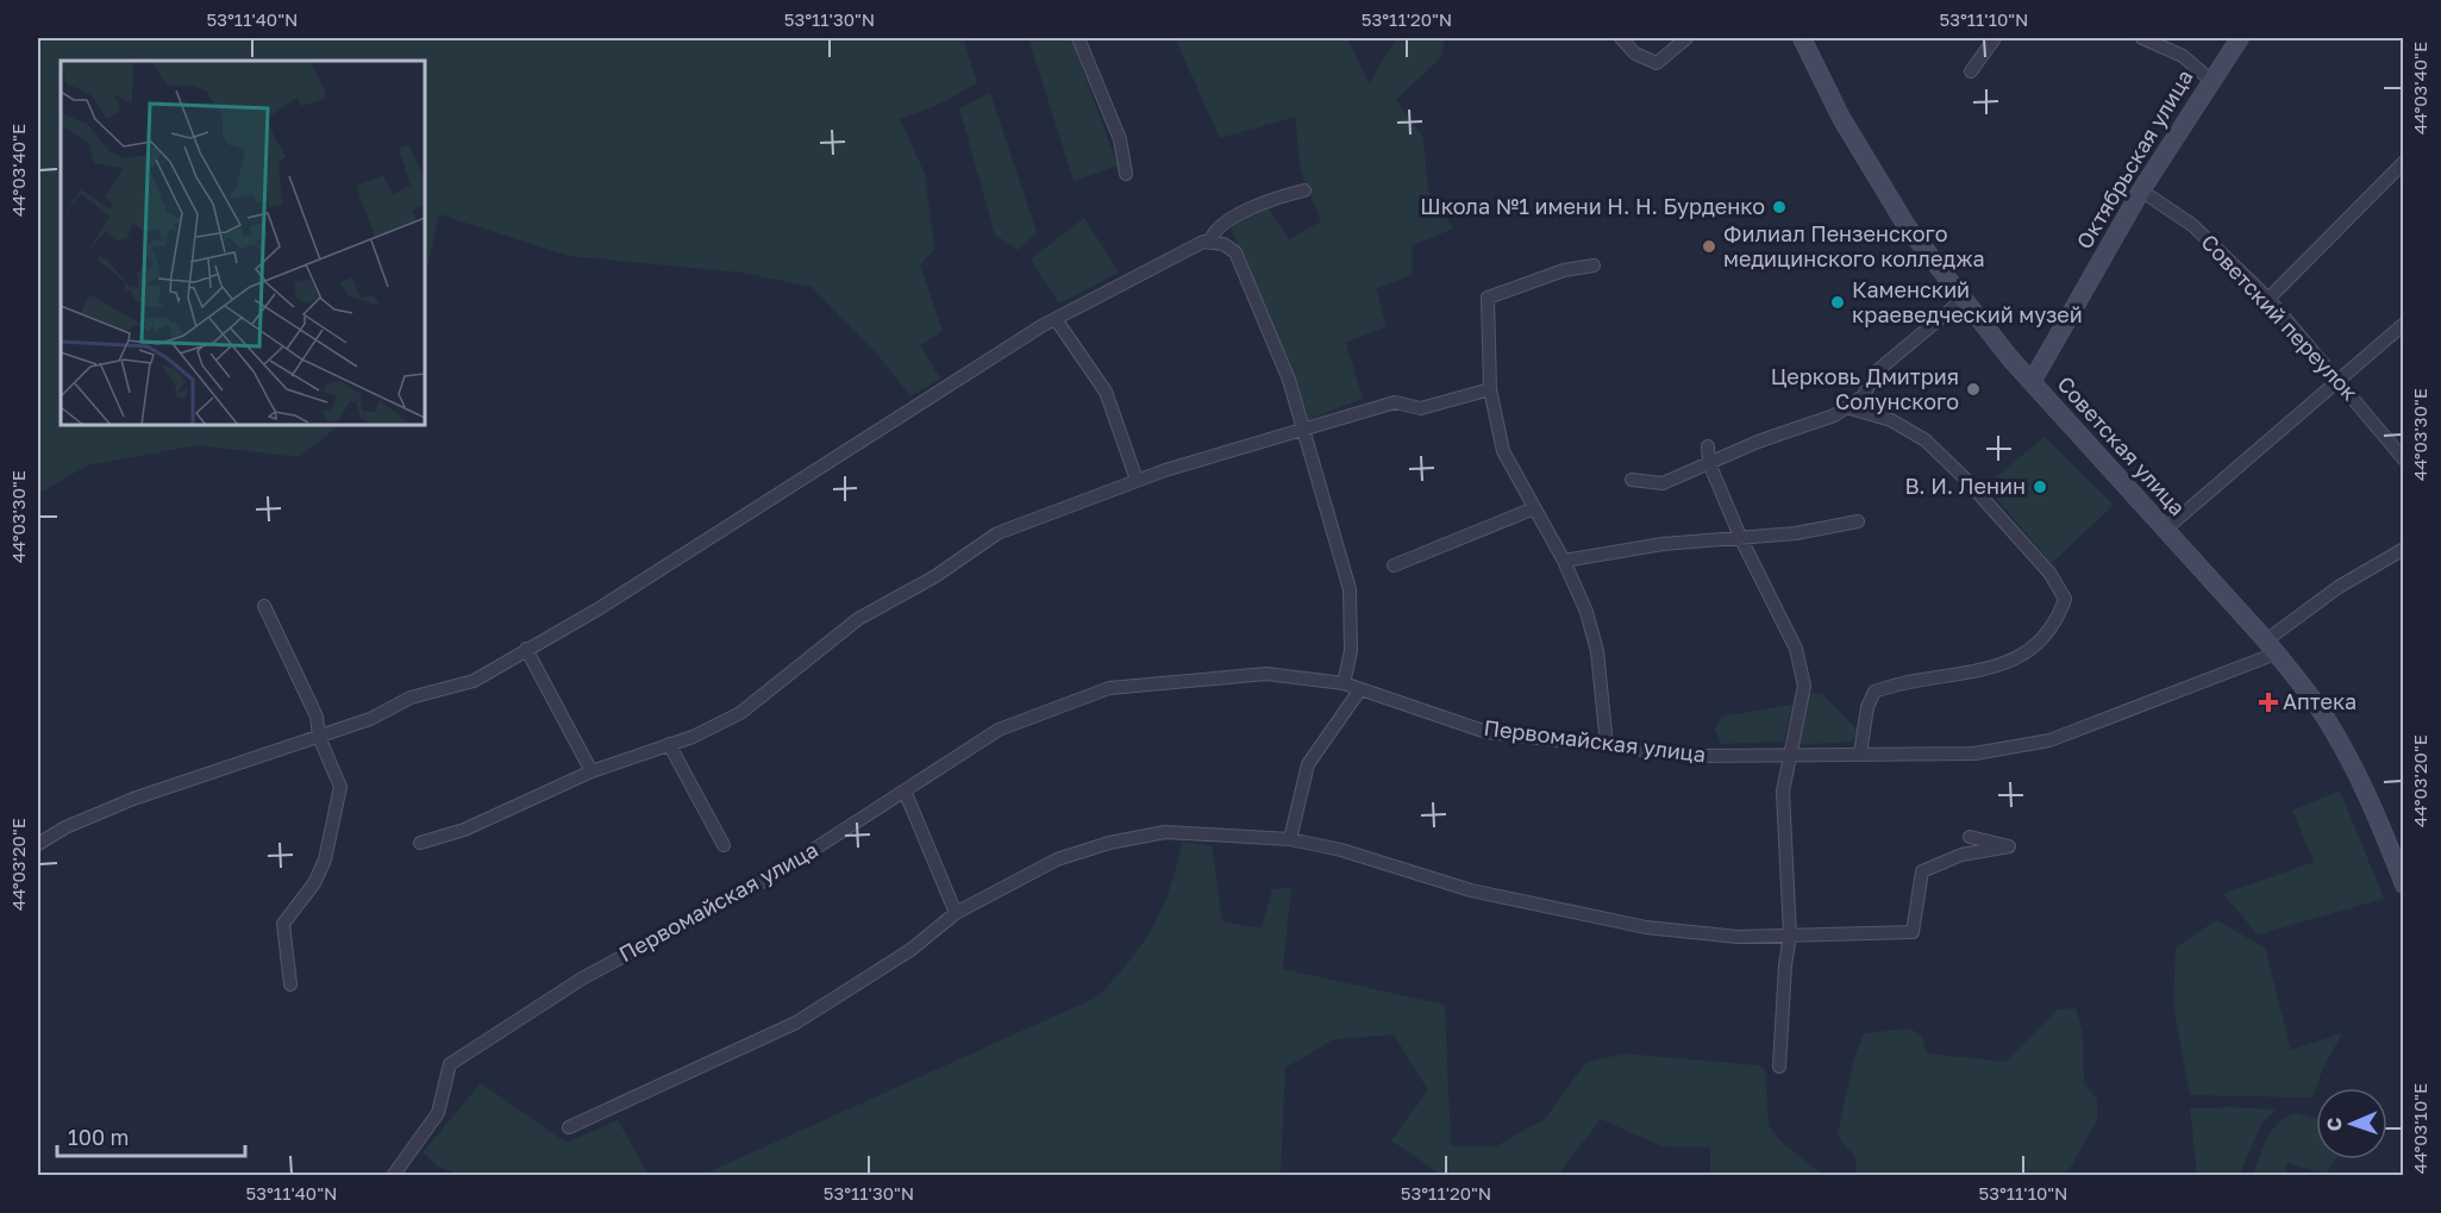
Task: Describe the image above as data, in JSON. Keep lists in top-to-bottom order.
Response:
{
  "streets": {
    "main road": ["Октябрьская улица", "Советская улица"],
    "street": ["Советский переулок", "Первомайская улица"]
  },
  "crossings": [
    ["Октябрьская улица", "Советский переулок"],
    ["Октябрьская улица", "Советская улица"],
    ["Советская улица", "Первомайская улица"]
  ],
  "places": {
    "other": [
      "Школа №1 имени Н. Н. Бурденко",
      "Филиал Пензенского медицинского колледжа",
      "Каменский краеведческий музей",
      "Церковь Дмитрия Солунского",
      "В. И. Ленин"
    ],
    "health": ["Аптека"]
  },
  "scale_bar": "100 m",
  "north": "left",
  "coordinates": [
    "53°11'40\"N",
    "53°11'30\"N",
    "53°11'20\"N",
    "53°11'10\"N",
    "44°03'40\"E",
    "44°03'30\"E",
    "44°03'20\"E",
    "44°03'10\"E"
  ]
}
